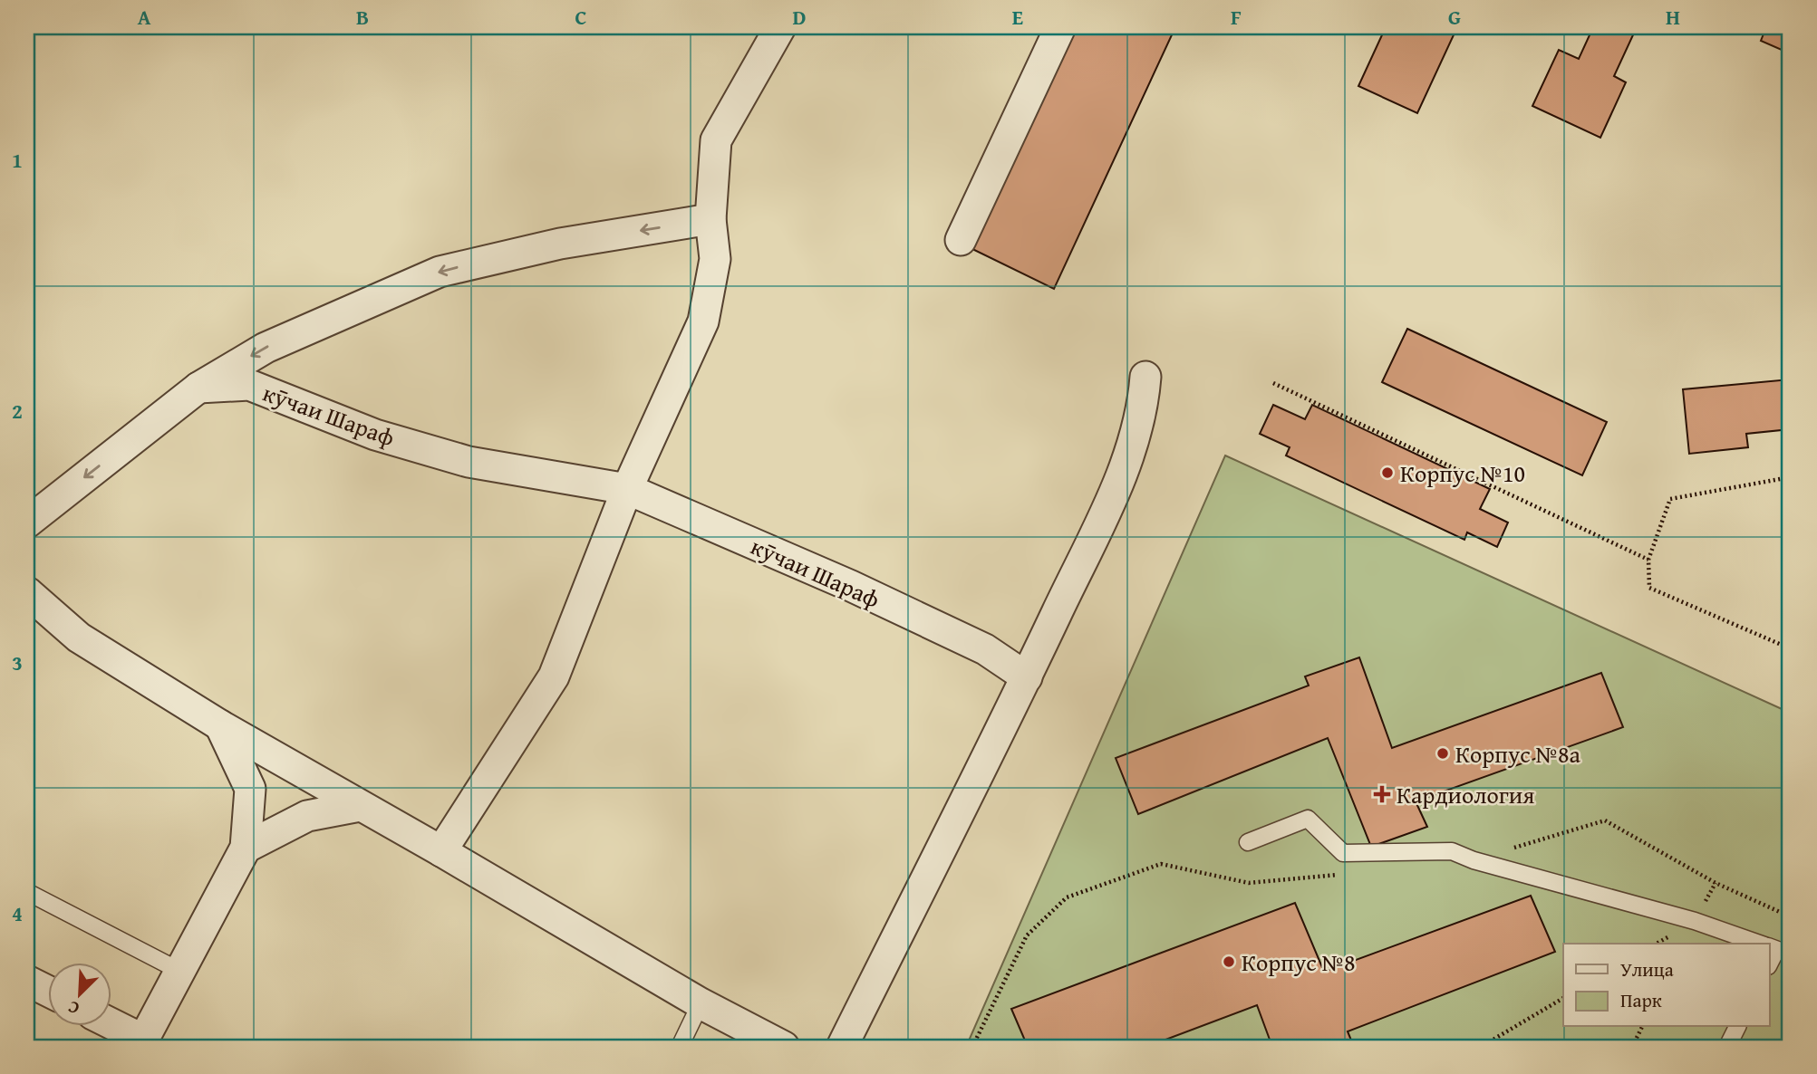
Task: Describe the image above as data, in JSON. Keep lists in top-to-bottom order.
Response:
{
  "streets": {
    "street": ["кӯчаи Шараф"]
  },
  "one_way": ["кӯчаи Шараф"],
  "places": {
    "other": ["Корпус №10", "Корпус №8а", "Корпус №8"],
    "health": ["Кардиология"]
  },
  "legend": ["Улица", "Парк"],
  "north": "bottom left",
  "grid": {
    "columns": [
      "A",
      "B",
      "C",
      "D",
      "E",
      "F",
      "G",
      "H"
    ],
    "rows": [
      "1",
      "2",
      "3",
      "4"
    ]
  }
}
